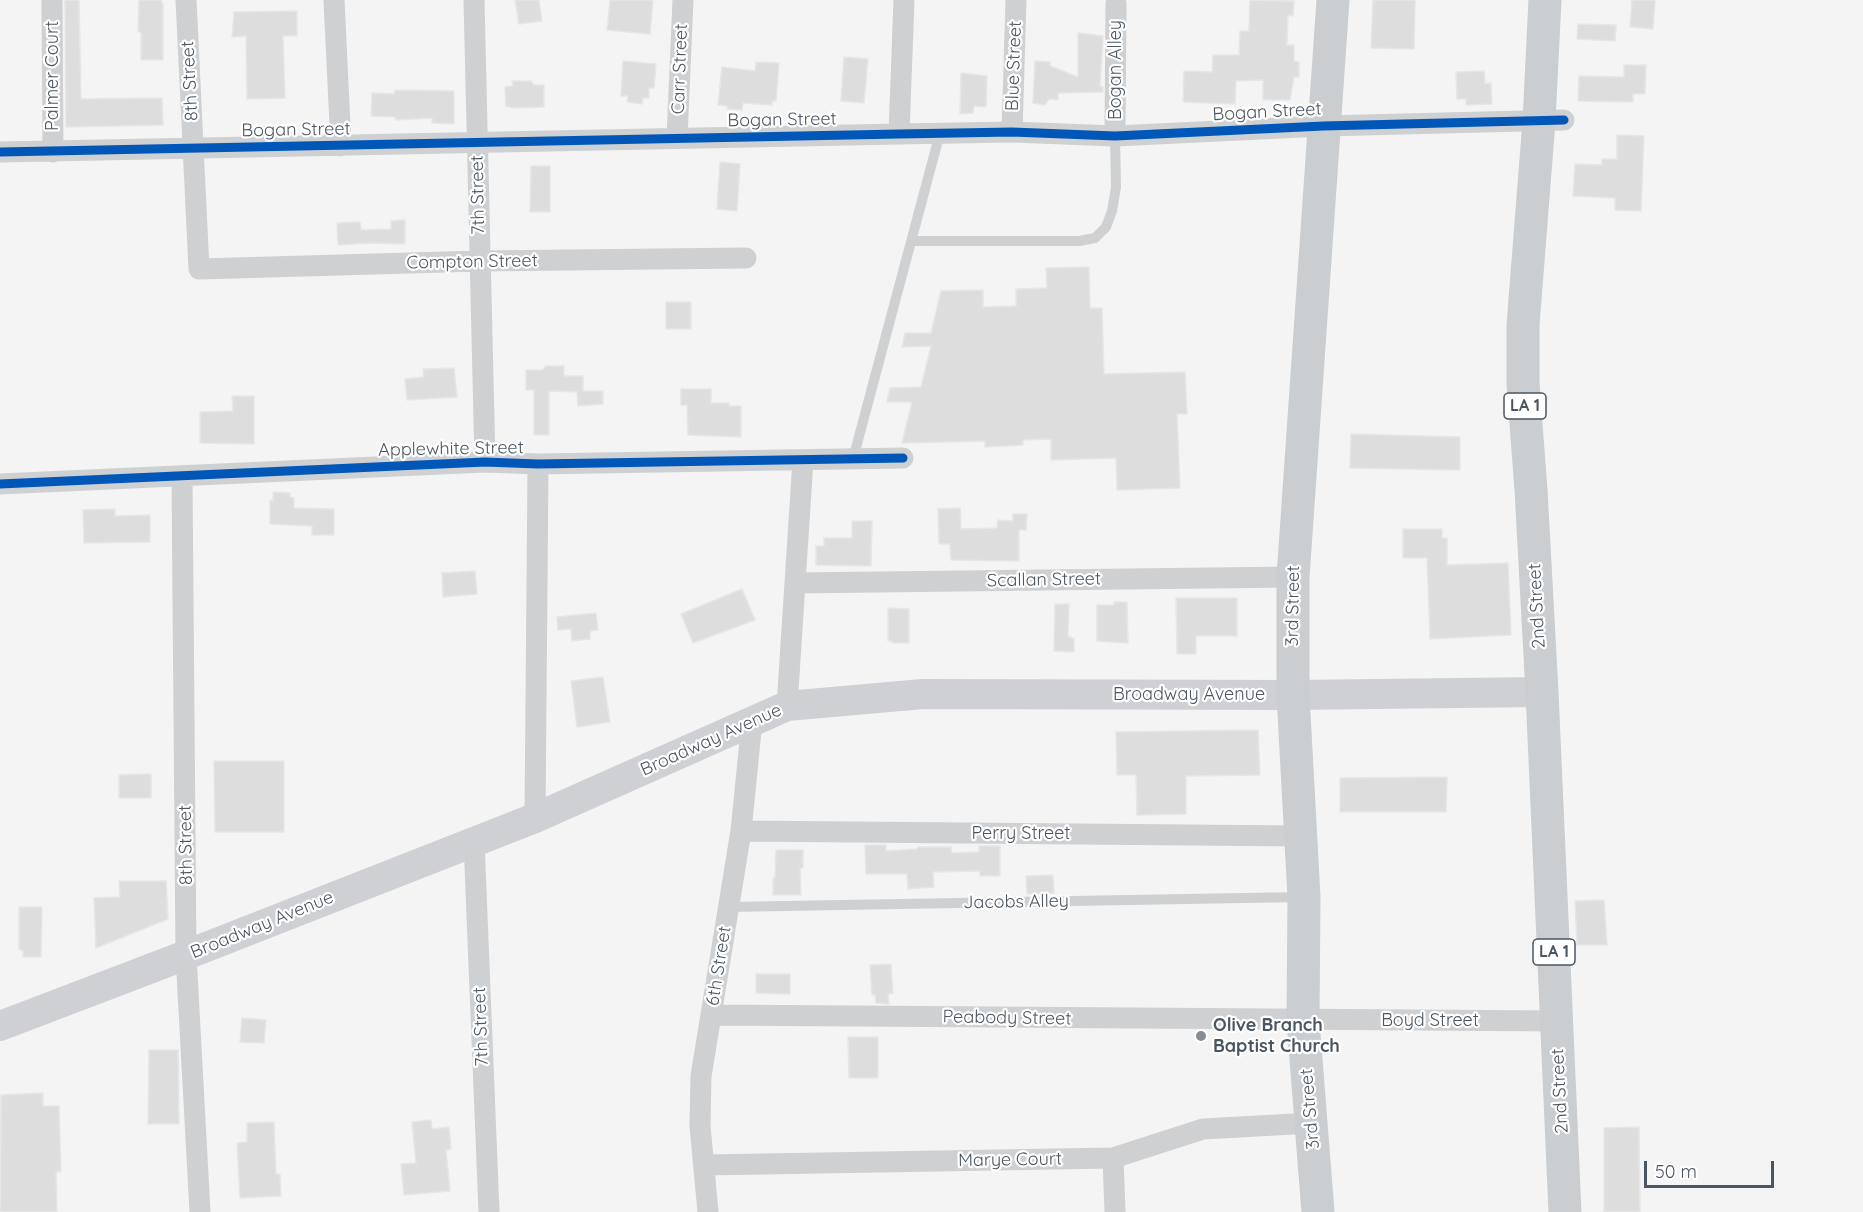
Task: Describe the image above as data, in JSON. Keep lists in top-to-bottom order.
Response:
{
  "streets": {
    "main road": [
      "LA 1",
      "3rd Street",
      "2nd Street",
      "Broadway Avenue"
    ],
    "street": [
      "Blue Street",
      "Carr Street",
      "Bogan Alley",
      "Palmer Court",
      "8th Street",
      "Bogan Street",
      "7th Street",
      "Compton Street",
      "Applewhite Street",
      "Scallan Street",
      "Perry Street",
      "6th Street",
      "Peabody Street",
      "Boyd Street",
      "Marye Court"
    ],
    "lane": ["Jacobs Alley"]
  },
  "crossings": [
    ["Blue Street", "Bogan Street"],
    ["Carr Street", "Bogan Street"],
    ["Bogan Alley", "Bogan Street"],
    ["Palmer Court", "Bogan Street"],
    ["8th Street", "Bogan Street"],
    ["8th Street", "Compton Street"],
    ["8th Street", "Applewhite Street"],
    ["8th Street", "Broadway Avenue"],
    ["Bogan Street", "7th Street"],
    ["Bogan Street", "3rd Street"],
    ["Bogan Street", "2nd Street"],
    ["7th Street", "Compton Street"],
    ["7th Street", "Applewhite Street"],
    ["7th Street", "Broadway Avenue"],
    ["Scallan Street", "3rd Street"],
    ["3rd Street", "Broadway Avenue"],
    ["3rd Street", "Perry Street"],
    ["3rd Street", "Jacobs Alley"],
    ["3rd Street", "Peabody Street"],
    ["3rd Street", "Boyd Street"],
    ["3rd Street", "Marye Court"],
    ["2nd Street", "Broadway Avenue"],
    ["2nd Street", "Boyd Street"],
    ["Broadway Avenue", "6th Street"],
    ["Perry Street", "6th Street"],
    ["Jacobs Alley", "6th Street"],
    ["6th Street", "Peabody Street"],
    ["6th Street", "Marye Court"],
    ["Peabody Street", "Boyd Street"]
  ],
  "places": ["Olive Branch Baptist Church"],
  "scale_bar": "50 m"
}
